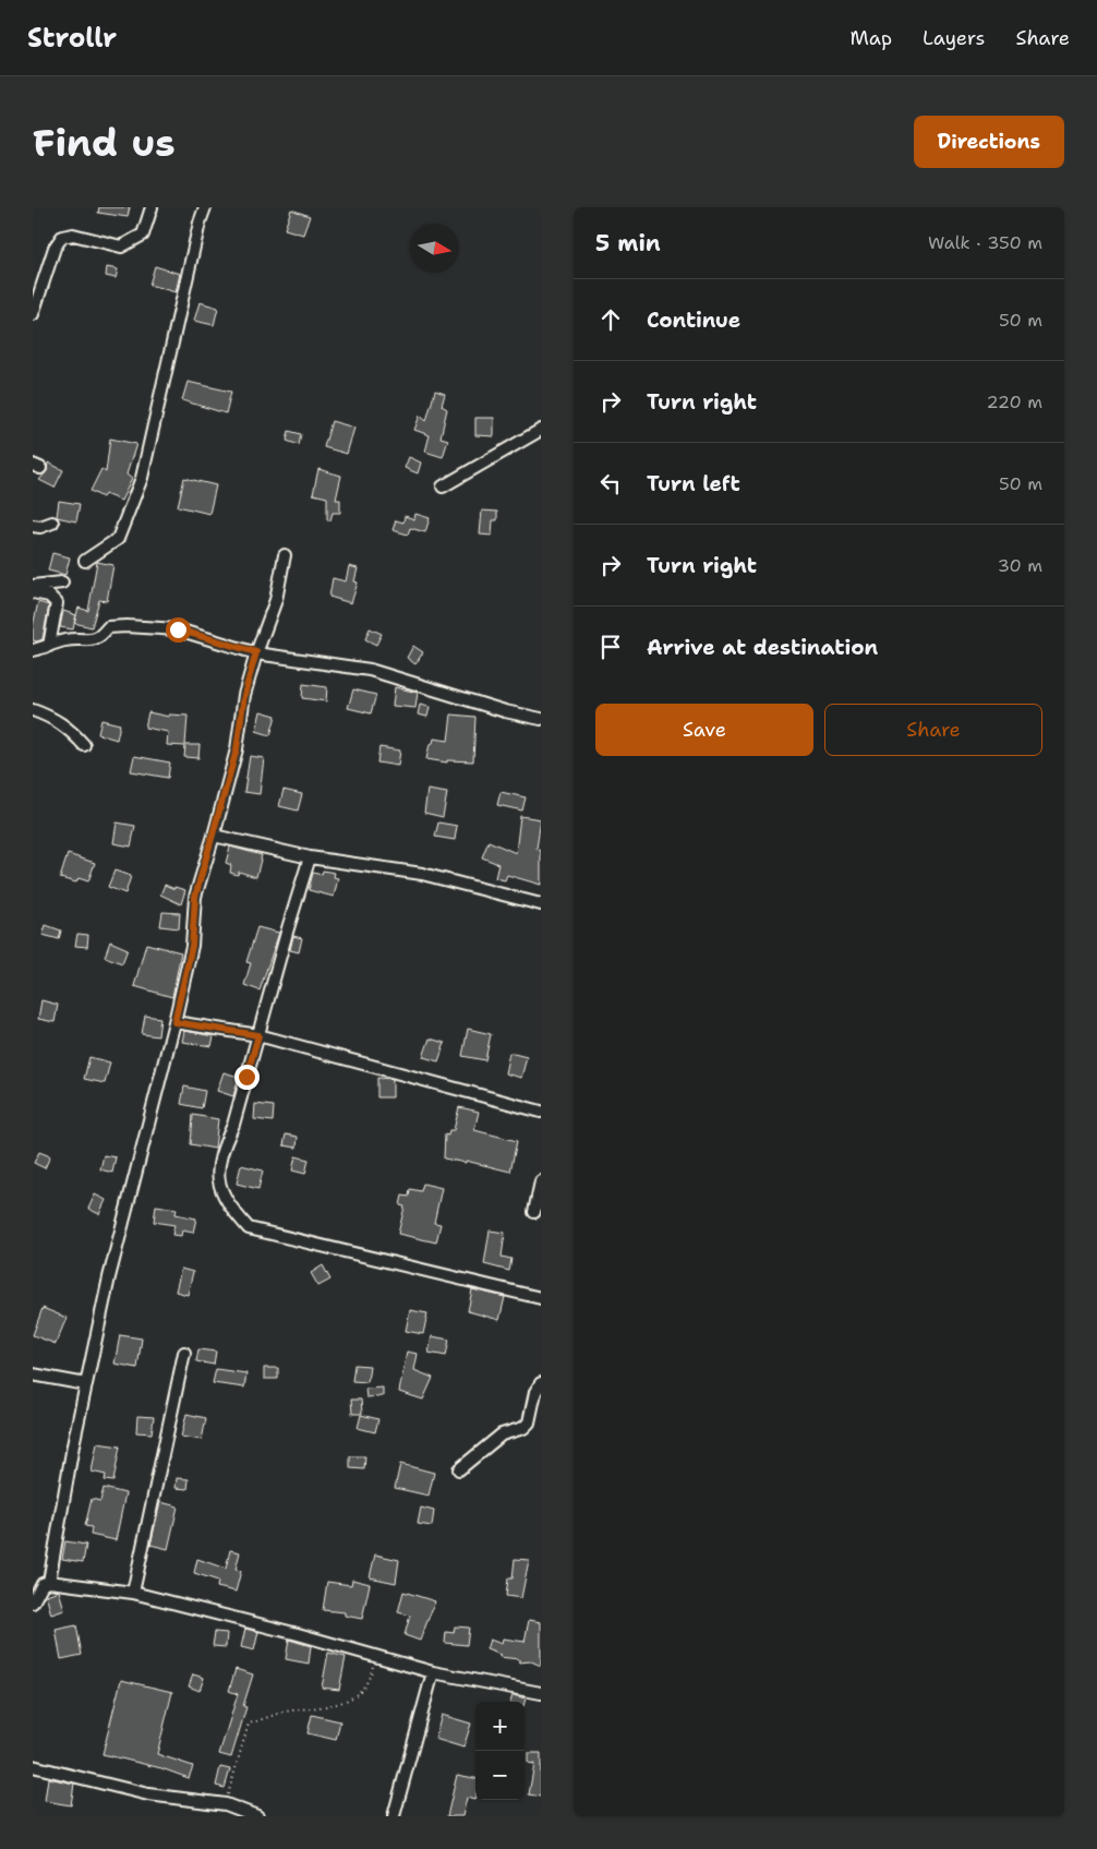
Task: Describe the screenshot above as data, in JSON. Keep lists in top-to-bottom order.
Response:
{
  "north": "right",
  "page": {
    "header": "Strollr",
    "nav": ["Map", "Layers", "Share"],
    "buttons": [
      "Directions",
      ["Save", "Share"]
    ],
    "title": "Find us",
    "heading": ["5 min", "Walk · 350 m"],
    "list": [
      ["Continue", "50 m"],
      ["Turn right", "220 m"],
      ["Turn left", "50 m"],
      ["Turn right", "30 m"],
      "Arrive at destination"
    ],
    "map_buttons": ["+", "−"]
  }
}
